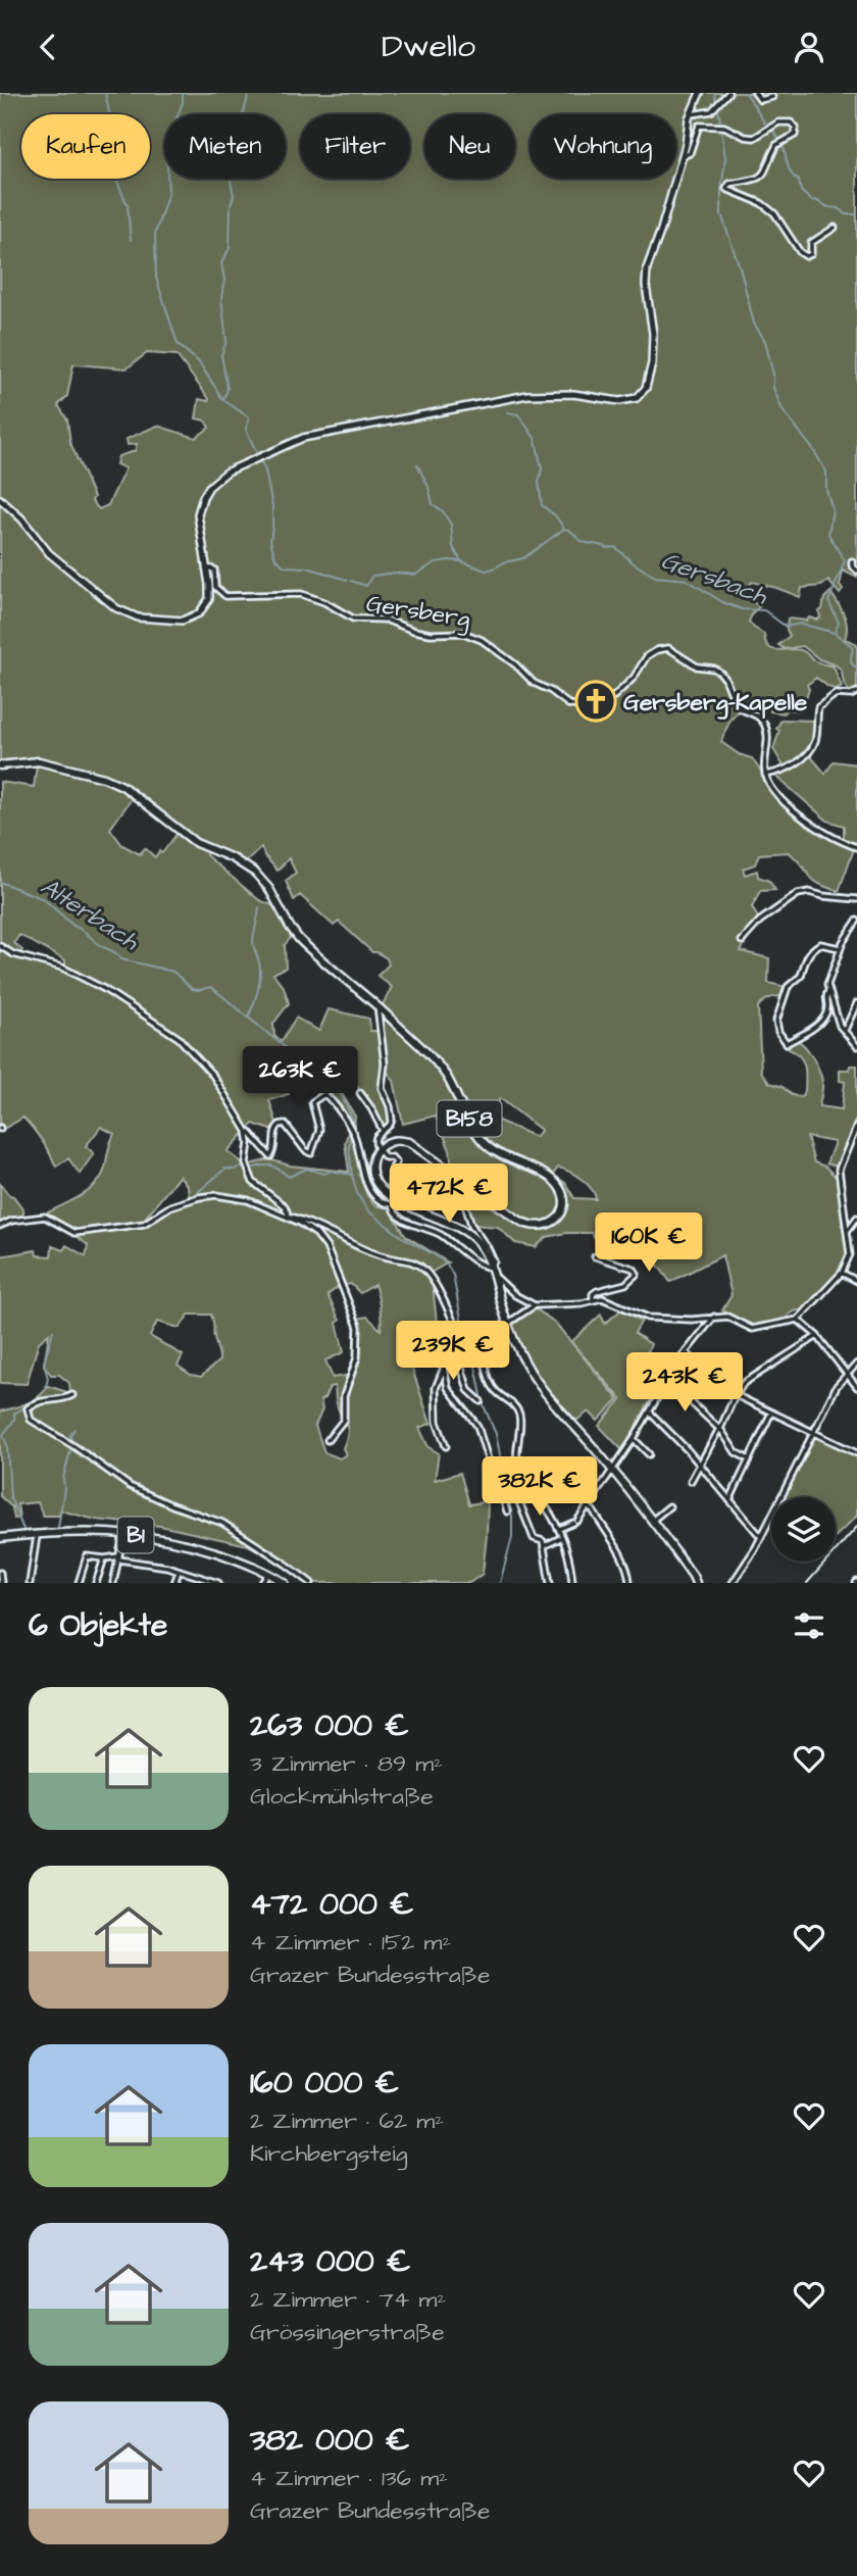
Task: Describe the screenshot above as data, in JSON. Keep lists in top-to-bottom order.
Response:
{
  "streets": {
    "main road": ["B158", "B1"],
    "street": ["Gersberg"]
  },
  "water": ["Gersbach", "Alterbach"],
  "places": {
    "church": ["Gersberg-Kapelle"]
  },
  "page": {
    "header": "Dwello",
    "chip": [
      "Kaufen",
      "Mieten",
      "Filter",
      "Neu",
      "Wohnung"
    ],
    "price": [
      "263K €",
      "472K €",
      "160K €",
      "239K €",
      "243K €",
      "382K €"
    ],
    "heading": "6 Objekte",
    "list": [
      {
        "name": "263 000 €",
        "note": "3 Zimmer · 89 m² · Glockmühlstraße"
      },
      {
        "name": "472 000 €",
        "note": "4 Zimmer · 152 m² · Grazer Bundesstraße"
      },
      {
        "name": "160 000 €",
        "note": "2 Zimmer · 62 m² · Kirchbergsteig"
      },
      {
        "name": "243 000 €",
        "note": "2 Zimmer · 74 m² · Grössingerstraße"
      },
      {
        "name": "382 000 €",
        "note": "4 Zimmer · 136 m² · Grazer Bundesstraße"
      }
    ]
  }
}
